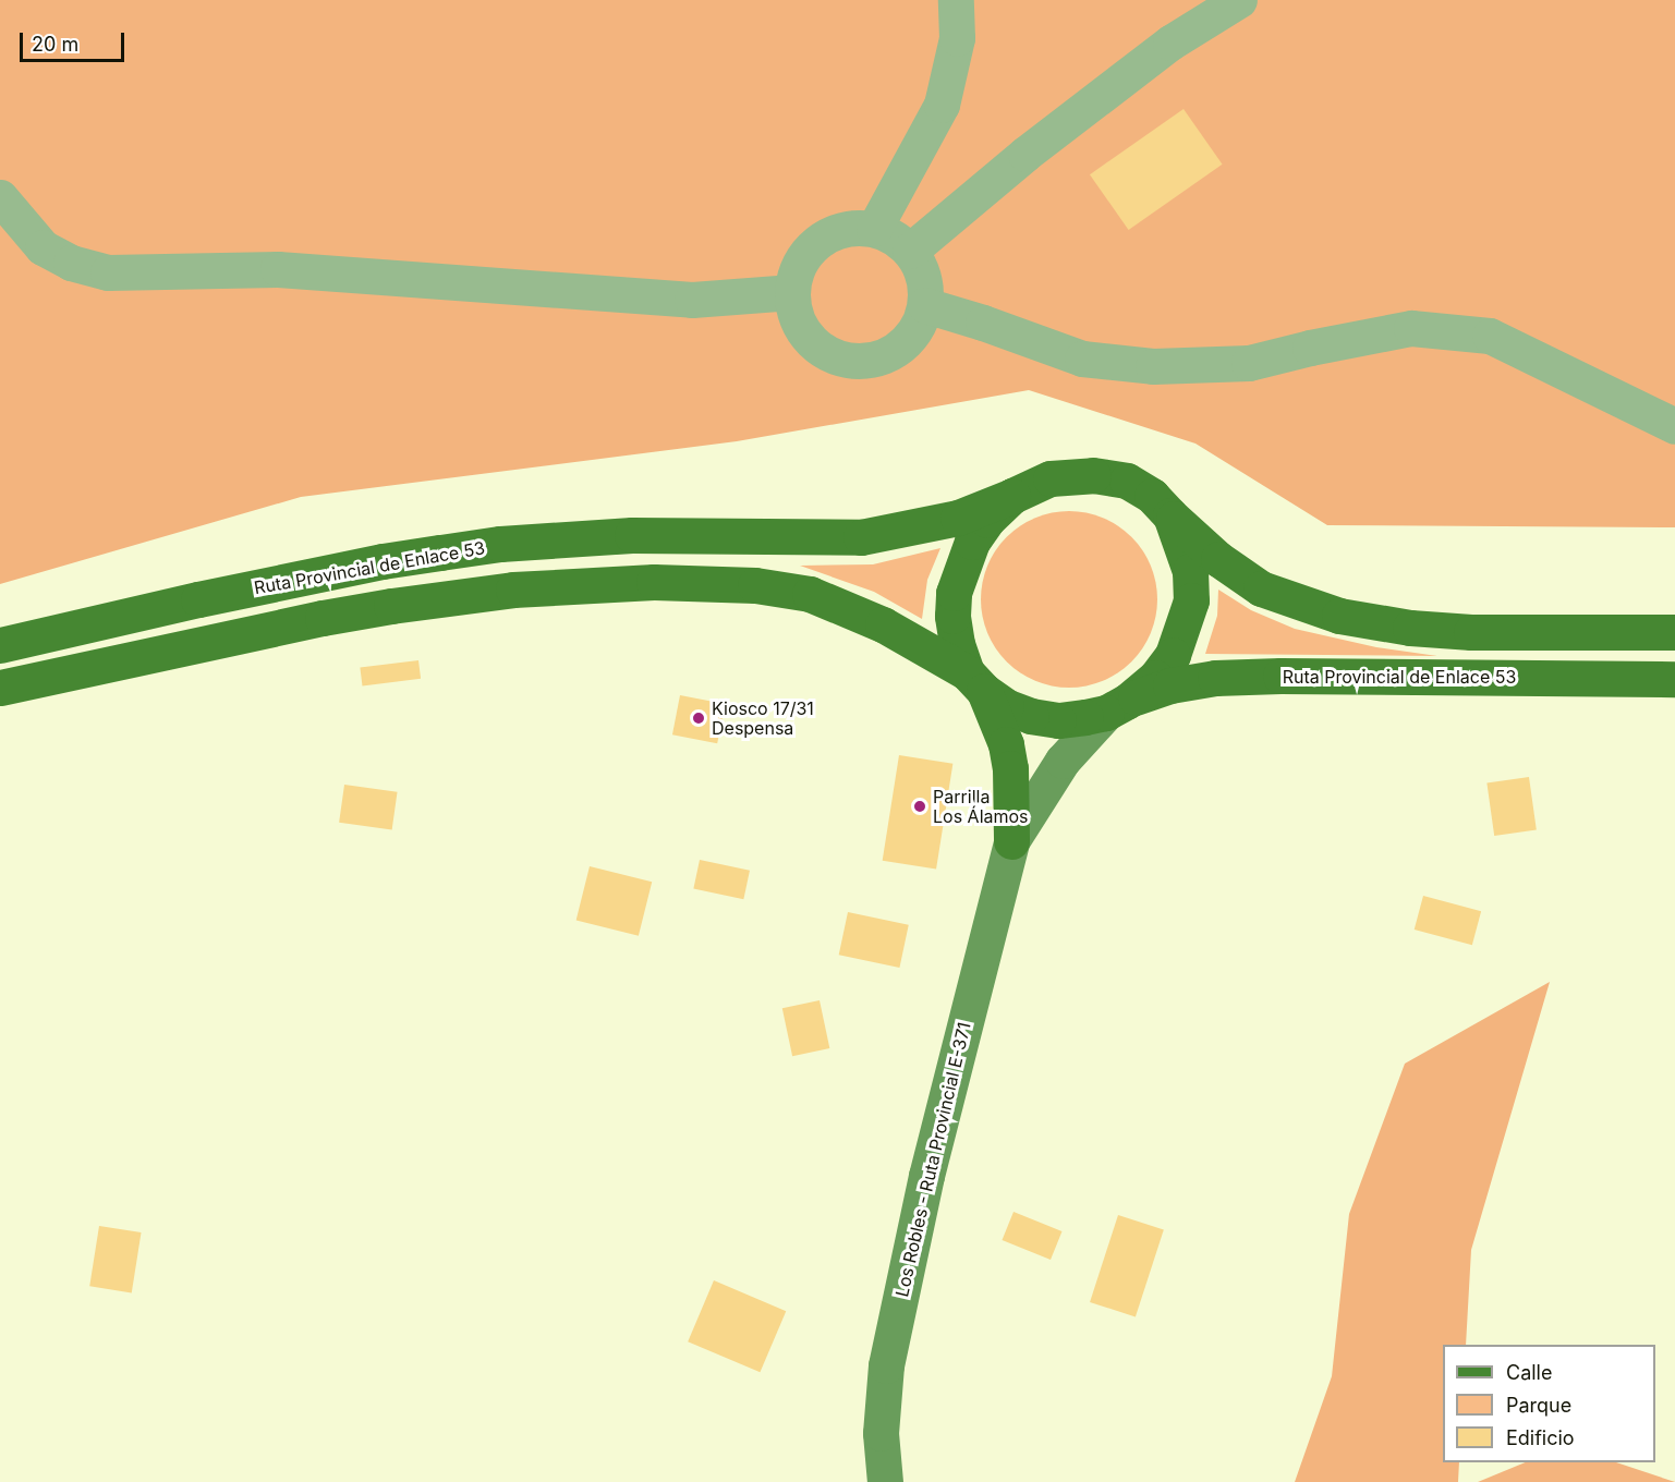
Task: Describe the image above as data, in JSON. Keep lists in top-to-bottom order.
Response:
{
  "streets": {
    "main road": ["Ruta Provincial de Enlace 53", "Los Robles - Ruta Provincial E-371"]
  },
  "crossings": [
    ["Ruta Provincial de Enlace 53", "Los Robles - Ruta Provincial E-371"]
  ],
  "places": ["Kiosco 17/31 Despensa", "Parrilla Los Álamos"],
  "legend": ["Calle", "Parque", "Edificio"],
  "scale_bar": "20 m"
}
